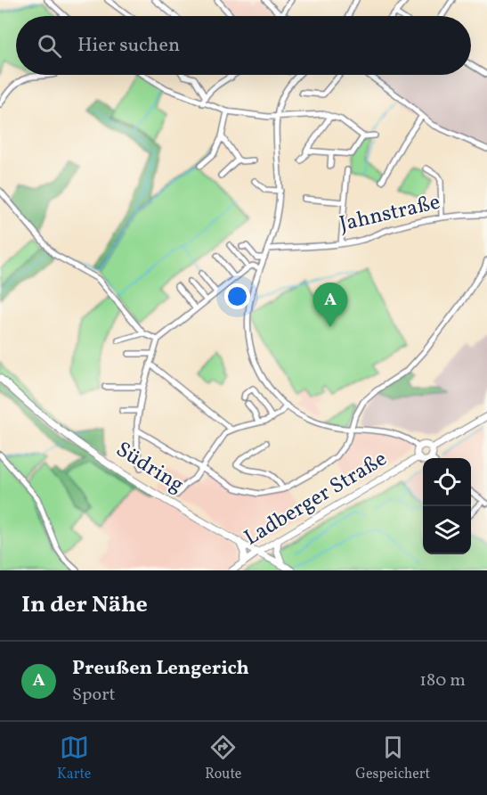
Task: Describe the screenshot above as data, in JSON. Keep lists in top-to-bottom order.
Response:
{
  "streets": {
    "main road": ["Südring", "Ladberger Straße"],
    "street": ["Jahnstraße"]
  },
  "crossings": [
    ["Südring", "Ladberger Straße"]
  ],
  "page": {
    "search": "Hier suchen",
    "pins": "A",
    "heading": "In der Nähe",
    "list": [
      {
        "mark": "A",
        "name": "Preußen Lengerich",
        "note": "Sport",
        "value": "180 m"
      }
    ],
    "nav": ["Karte", "Route", "Gespeichert"]
  }
}
